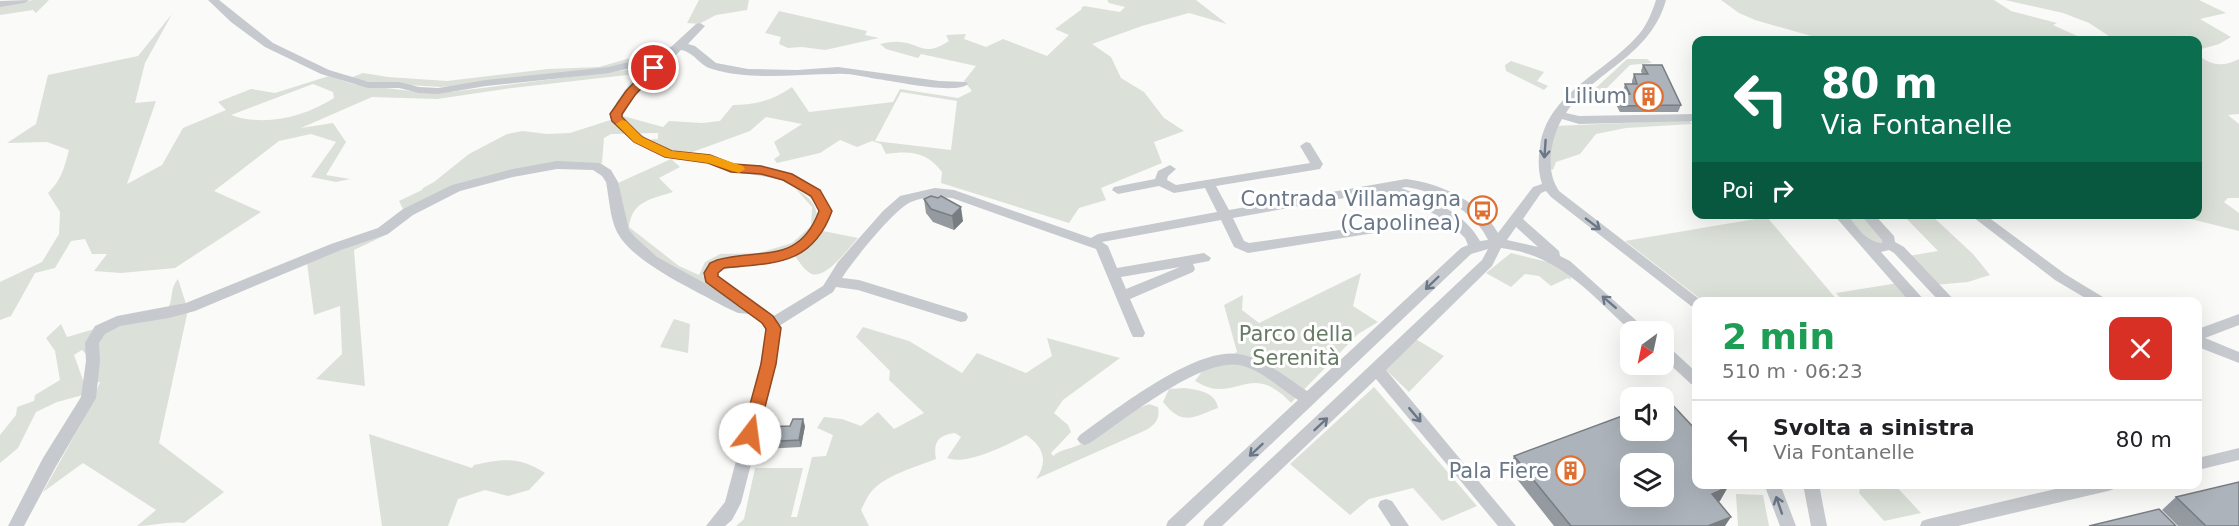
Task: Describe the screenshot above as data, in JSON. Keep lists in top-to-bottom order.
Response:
{
  "parks": ["Parco della Serenità"],
  "places": {
    "building": ["Lilium", "Pala Fiere"],
    "bus stop": ["Contrada Villamagna (Capolinea)"]
  },
  "north": "bottom left",
  "page": {
    "turn": ["80 m", "Via Fontanelle"],
    "then": "Poi",
    "heading": ["2 min", "510 m · 06:23"],
    "list": [
      {
        "name": "Svolta a sinistra",
        "note": "Via Fontanelle",
        "value": "80 m"
      }
    ]
  }
}
